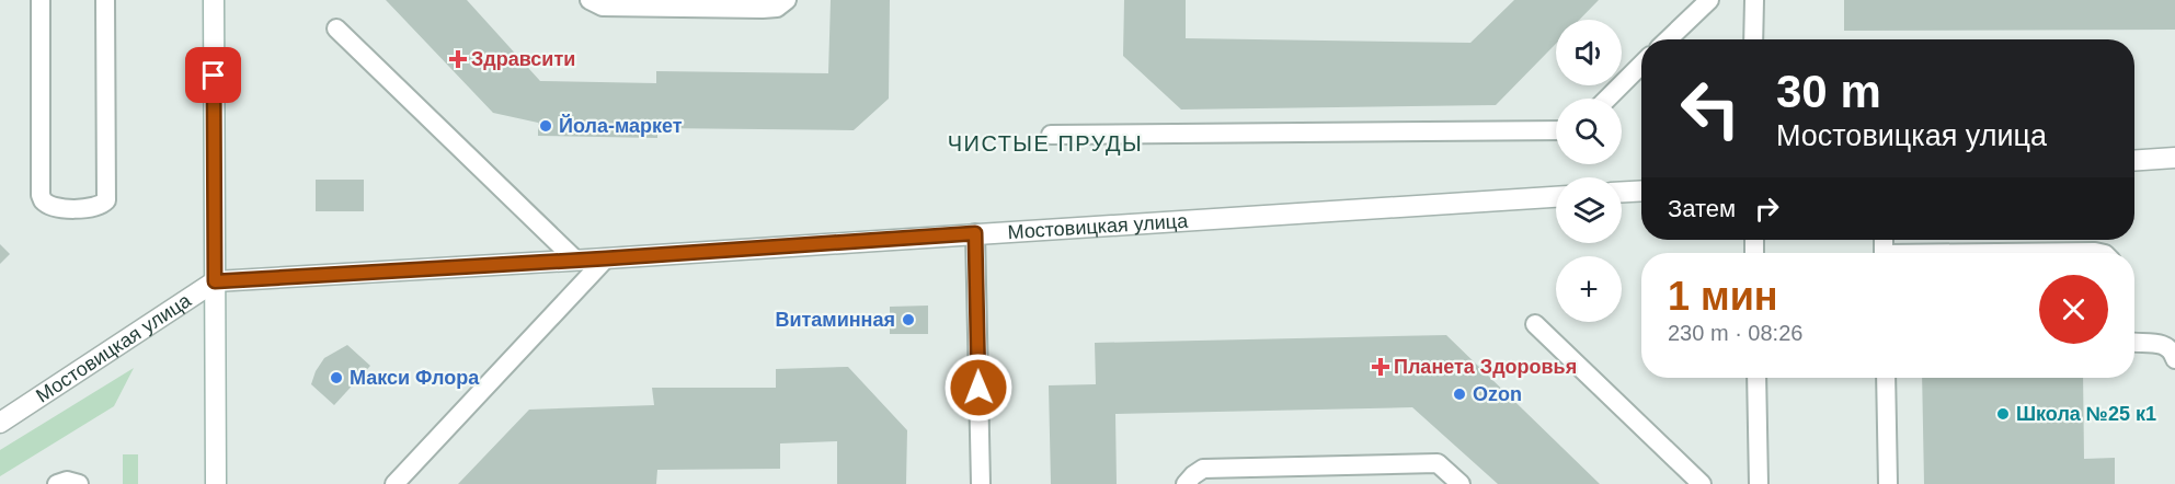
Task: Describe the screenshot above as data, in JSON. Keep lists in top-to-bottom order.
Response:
{
  "streets": {
    "street": ["Мостовицкая улица"]
  },
  "districts": ["ЧИСТЫЕ ПРУДЫ"],
  "places": {
    "health": ["Здравсити", "Планета Здоровья"],
    "other": [
      "Йола-маркет",
      "Витаминная",
      "Макси Флора",
      "Ozon",
      "Школа №25 к1"
    ]
  },
  "page": {
    "map_buttons": "+",
    "turn": ["30 m", "Мостовицкая улица"],
    "then": "Затем",
    "heading": ["1 мин", "230 m · 08:26"]
  }
}
